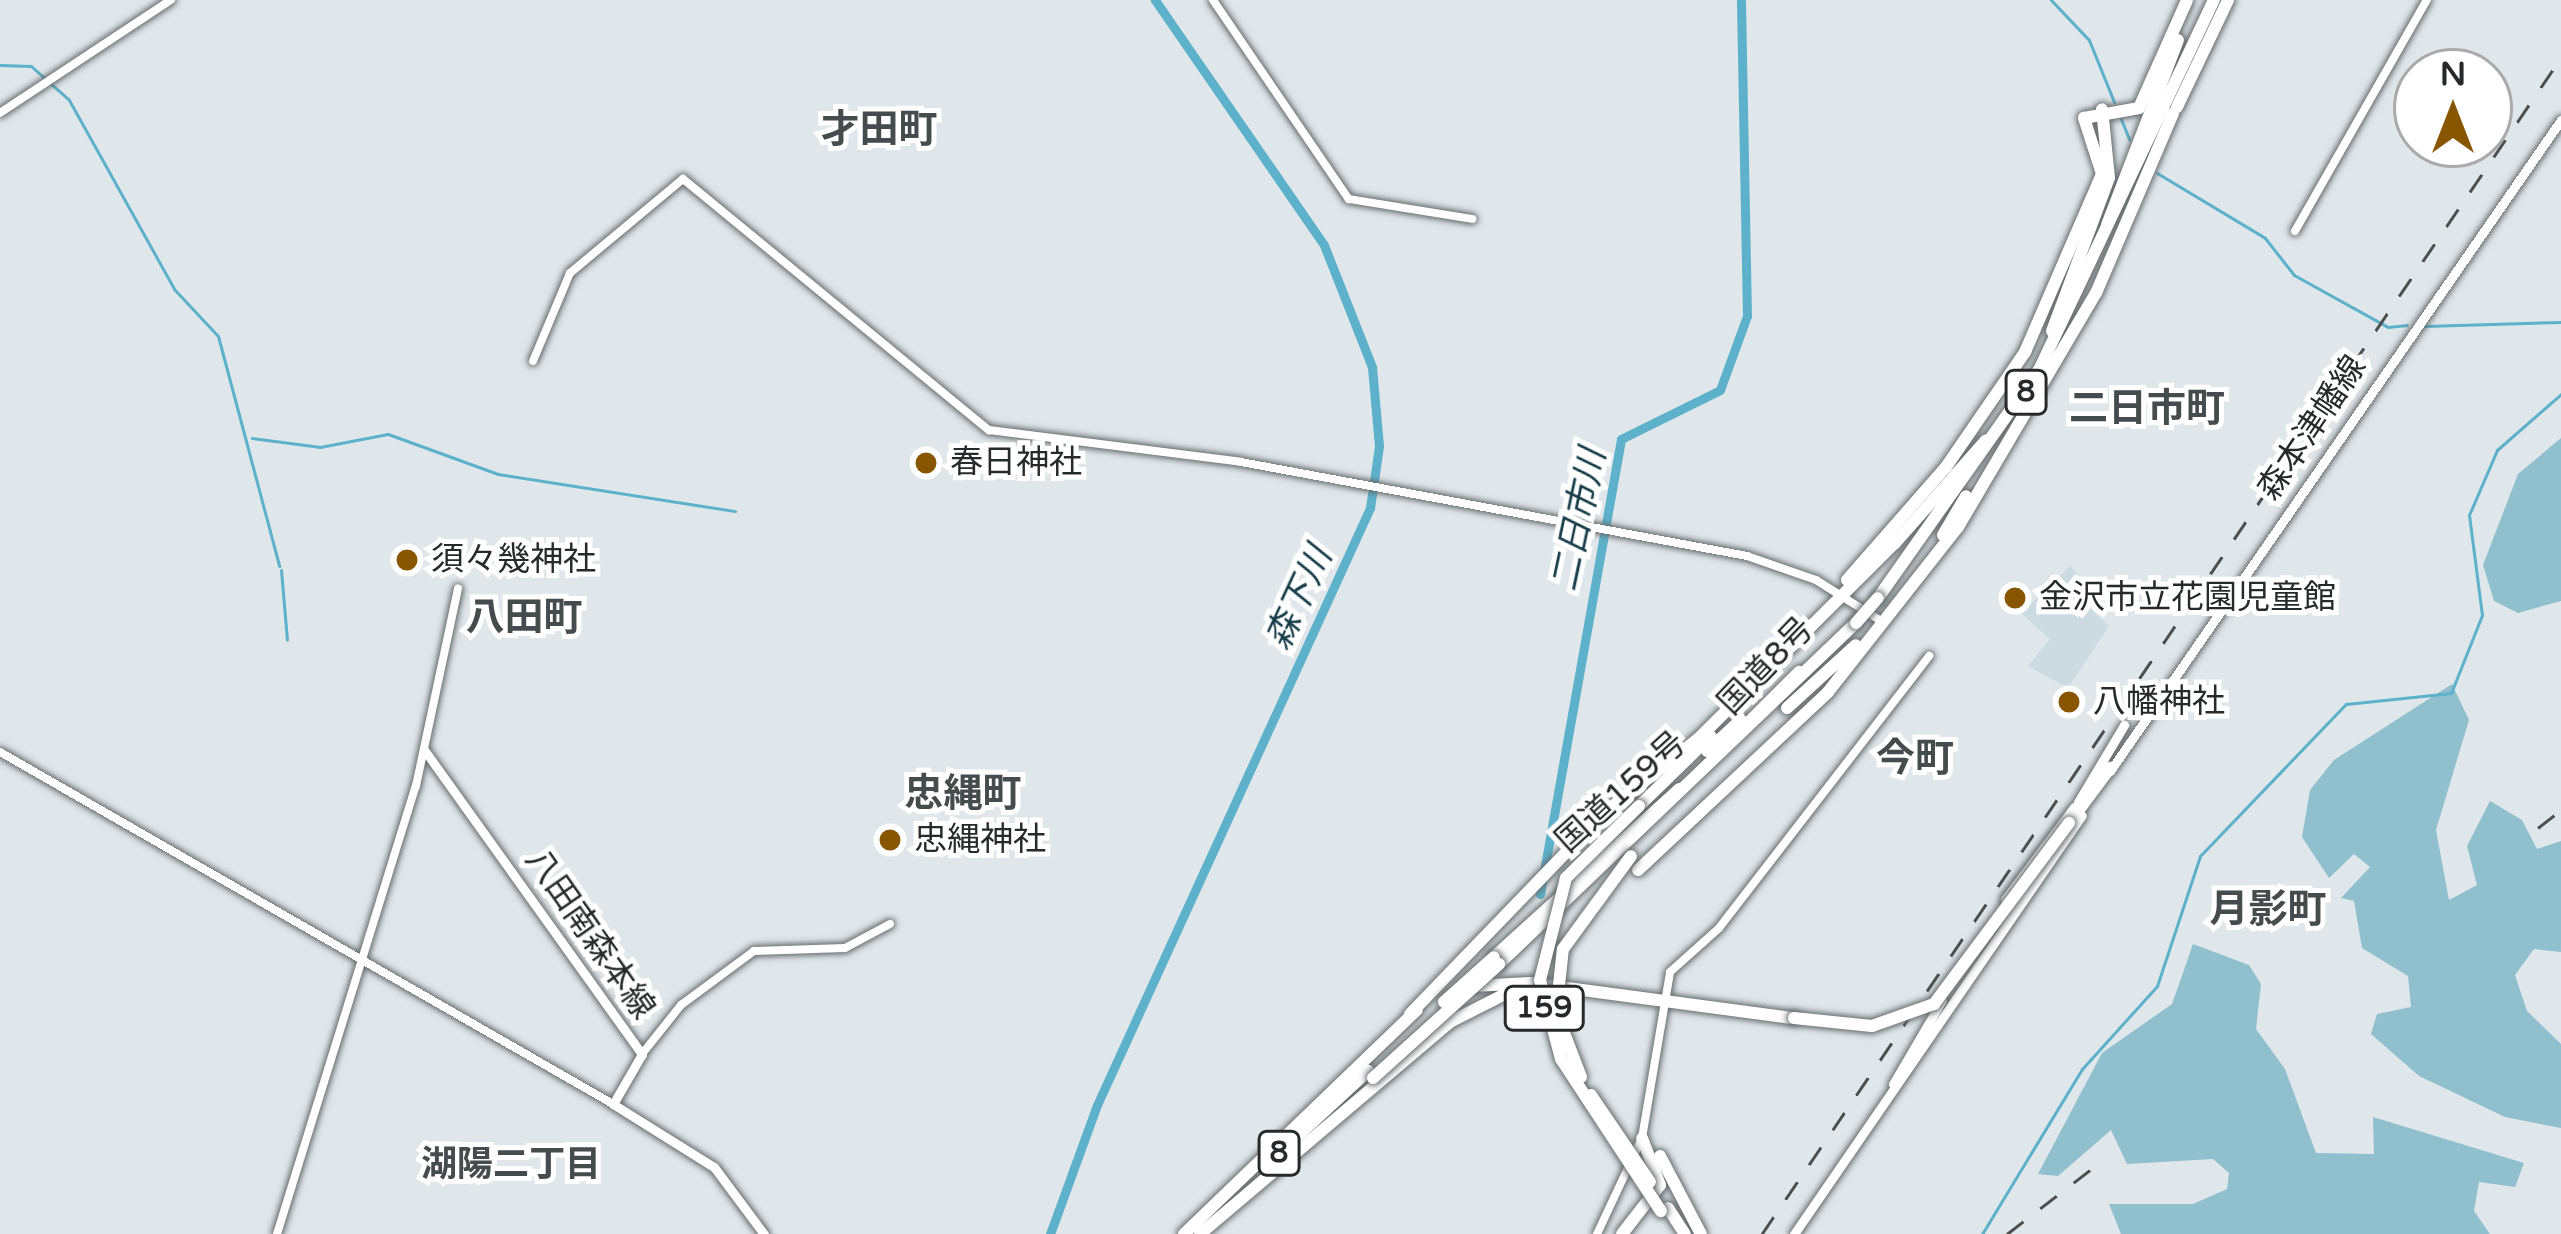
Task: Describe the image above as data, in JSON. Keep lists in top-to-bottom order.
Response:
{
  "streets": {
    "highway": [
      "8",
      "国道8号",
      "国道159号",
      "159"
    ],
    "main road": ["森本津幡線", "八田南森本線"]
  },
  "crossings": [
    ["8", "森本津幡線"],
    ["8", "国道8号"],
    ["国道8号", "国道159号"]
  ],
  "districts": [
    "才田町",
    "二日市町",
    "八田町",
    "今町",
    "忠縄町",
    "月影町",
    "湖陽二丁目"
  ],
  "water": ["二日市川", "森下川"],
  "places": [
    "春日神社",
    "須々幾神社",
    "金沢市立花園児童館",
    "八幡神社",
    "忠縄神社"
  ],
  "north": "top"
}
